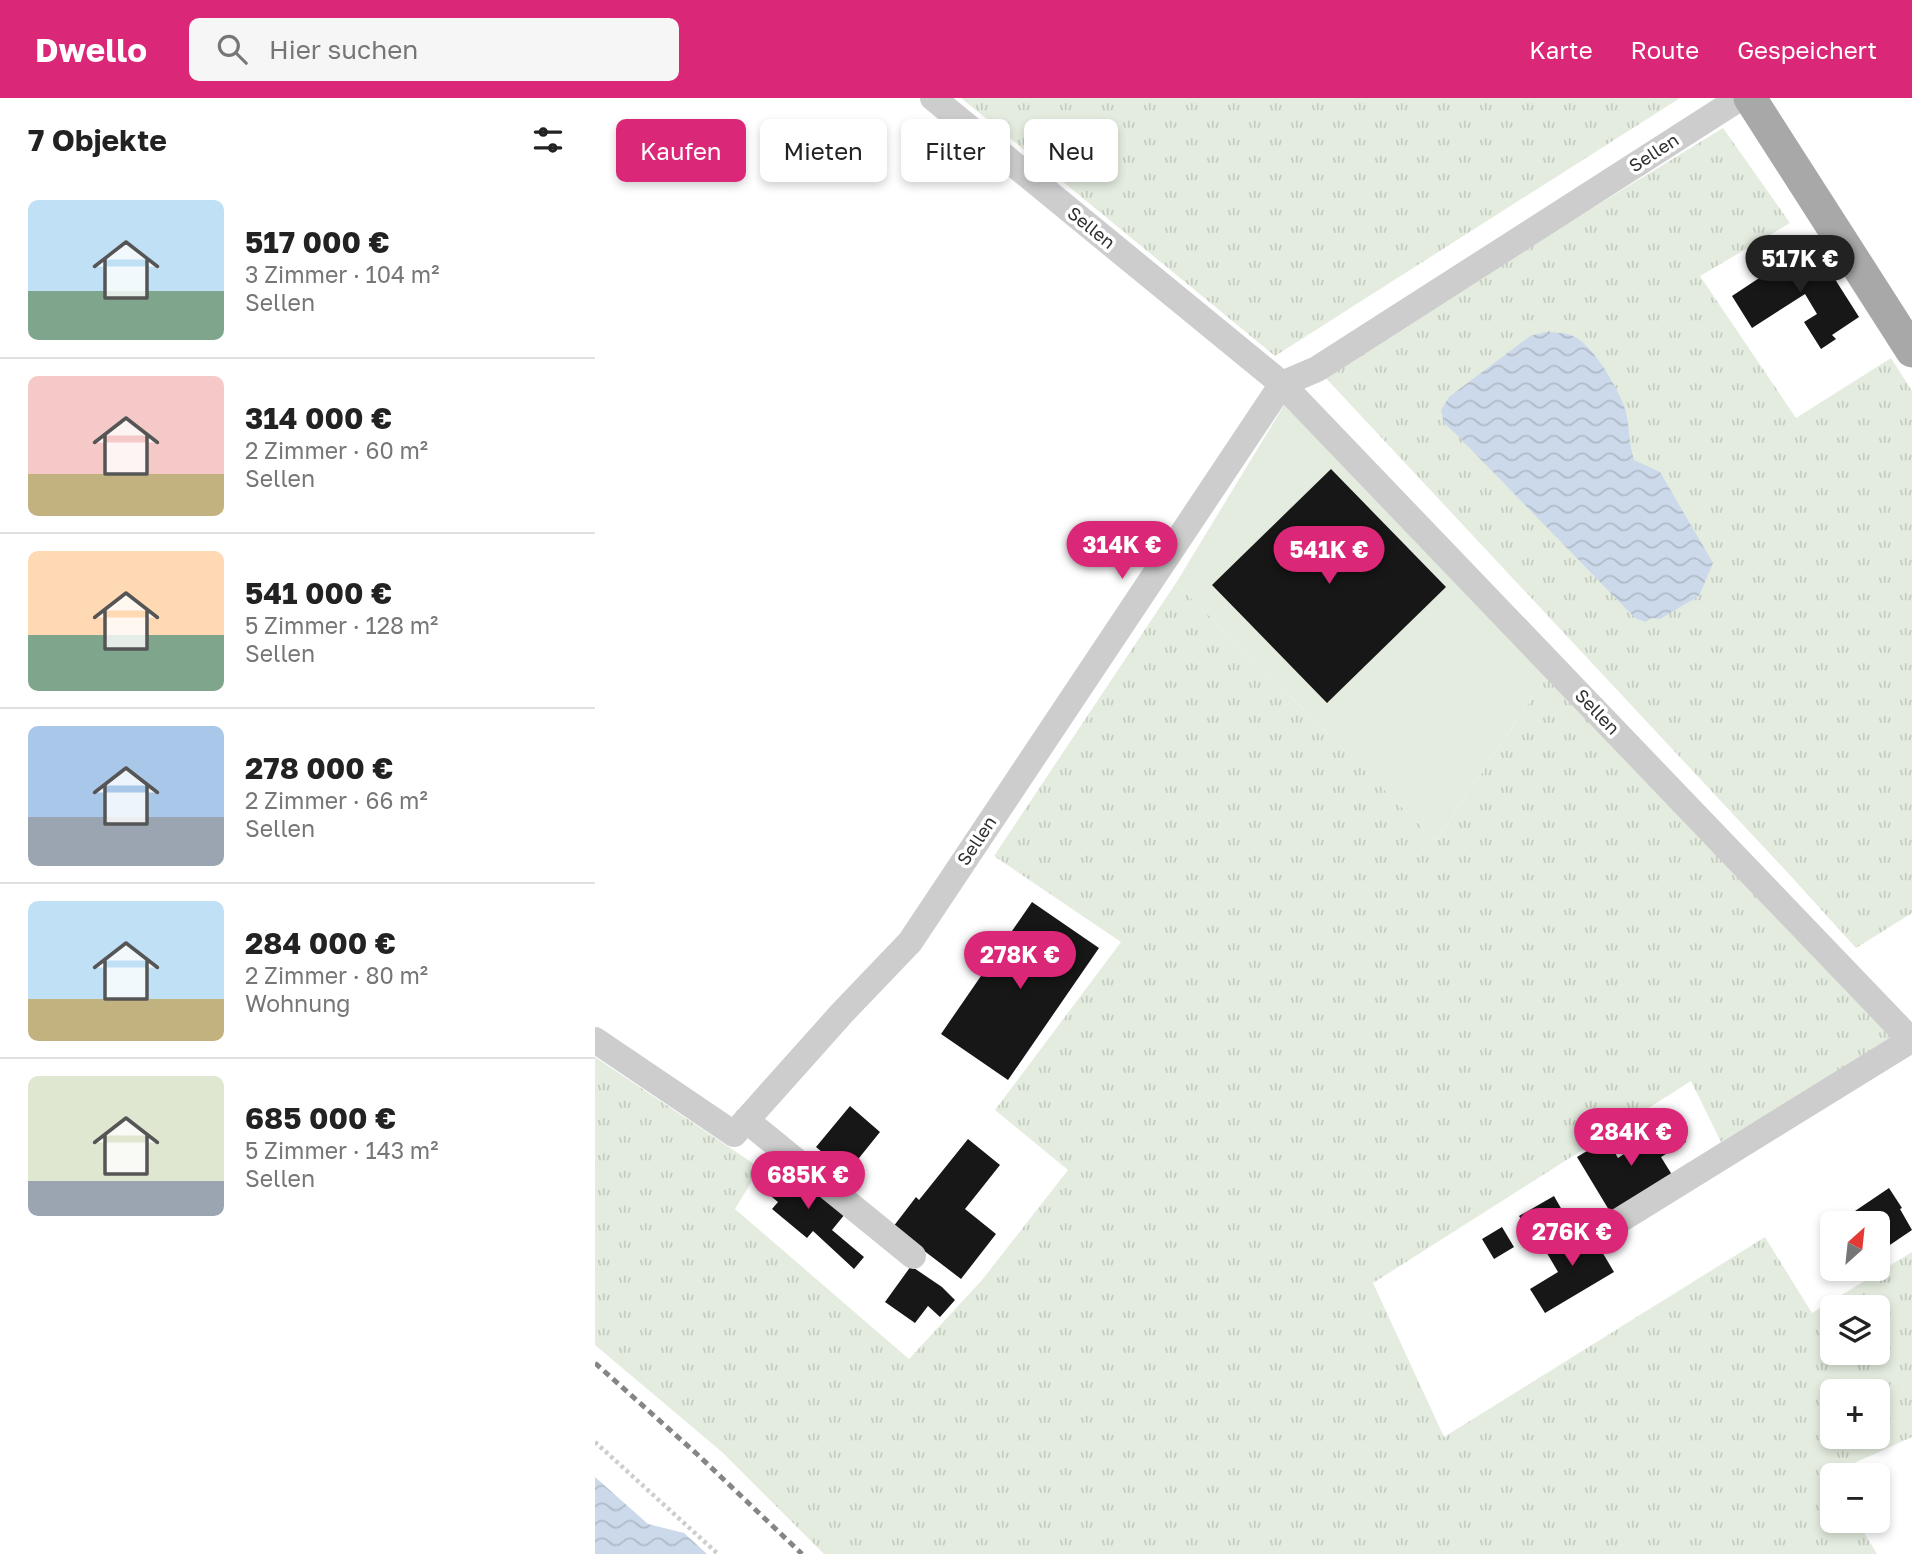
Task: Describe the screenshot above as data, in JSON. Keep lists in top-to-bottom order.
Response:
{
  "streets": {
    "street": ["Sellen"]
  },
  "north": "top right",
  "page": {
    "header": "Dwello",
    "search": "Hier suchen",
    "nav": ["Karte", "Route", "Gespeichert"],
    "heading": "7 Objekte",
    "chip": [
      "Kaufen",
      "Mieten",
      "Filter",
      "Neu"
    ],
    "list": [
      {
        "name": "517 000 €",
        "note": "3 Zimmer · 104 m² · Sellen"
      },
      {
        "name": "314 000 €",
        "note": "2 Zimmer · 60 m² · Sellen"
      },
      {
        "name": "541 000 €",
        "note": "5 Zimmer · 128 m² · Sellen"
      },
      {
        "name": "278 000 €",
        "note": "2 Zimmer · 66 m² · Sellen"
      },
      {
        "name": "284 000 €",
        "note": "2 Zimmer · 80 m² · Wohnung"
      },
      {
        "name": "685 000 €",
        "note": "5 Zimmer · 143 m² · Sellen"
      }
    ],
    "price": [
      "517K €",
      "314K €",
      "541K €",
      "278K €",
      "284K €",
      "685K €",
      "276K €"
    ],
    "map_buttons": ["+", "−"]
  }
}
